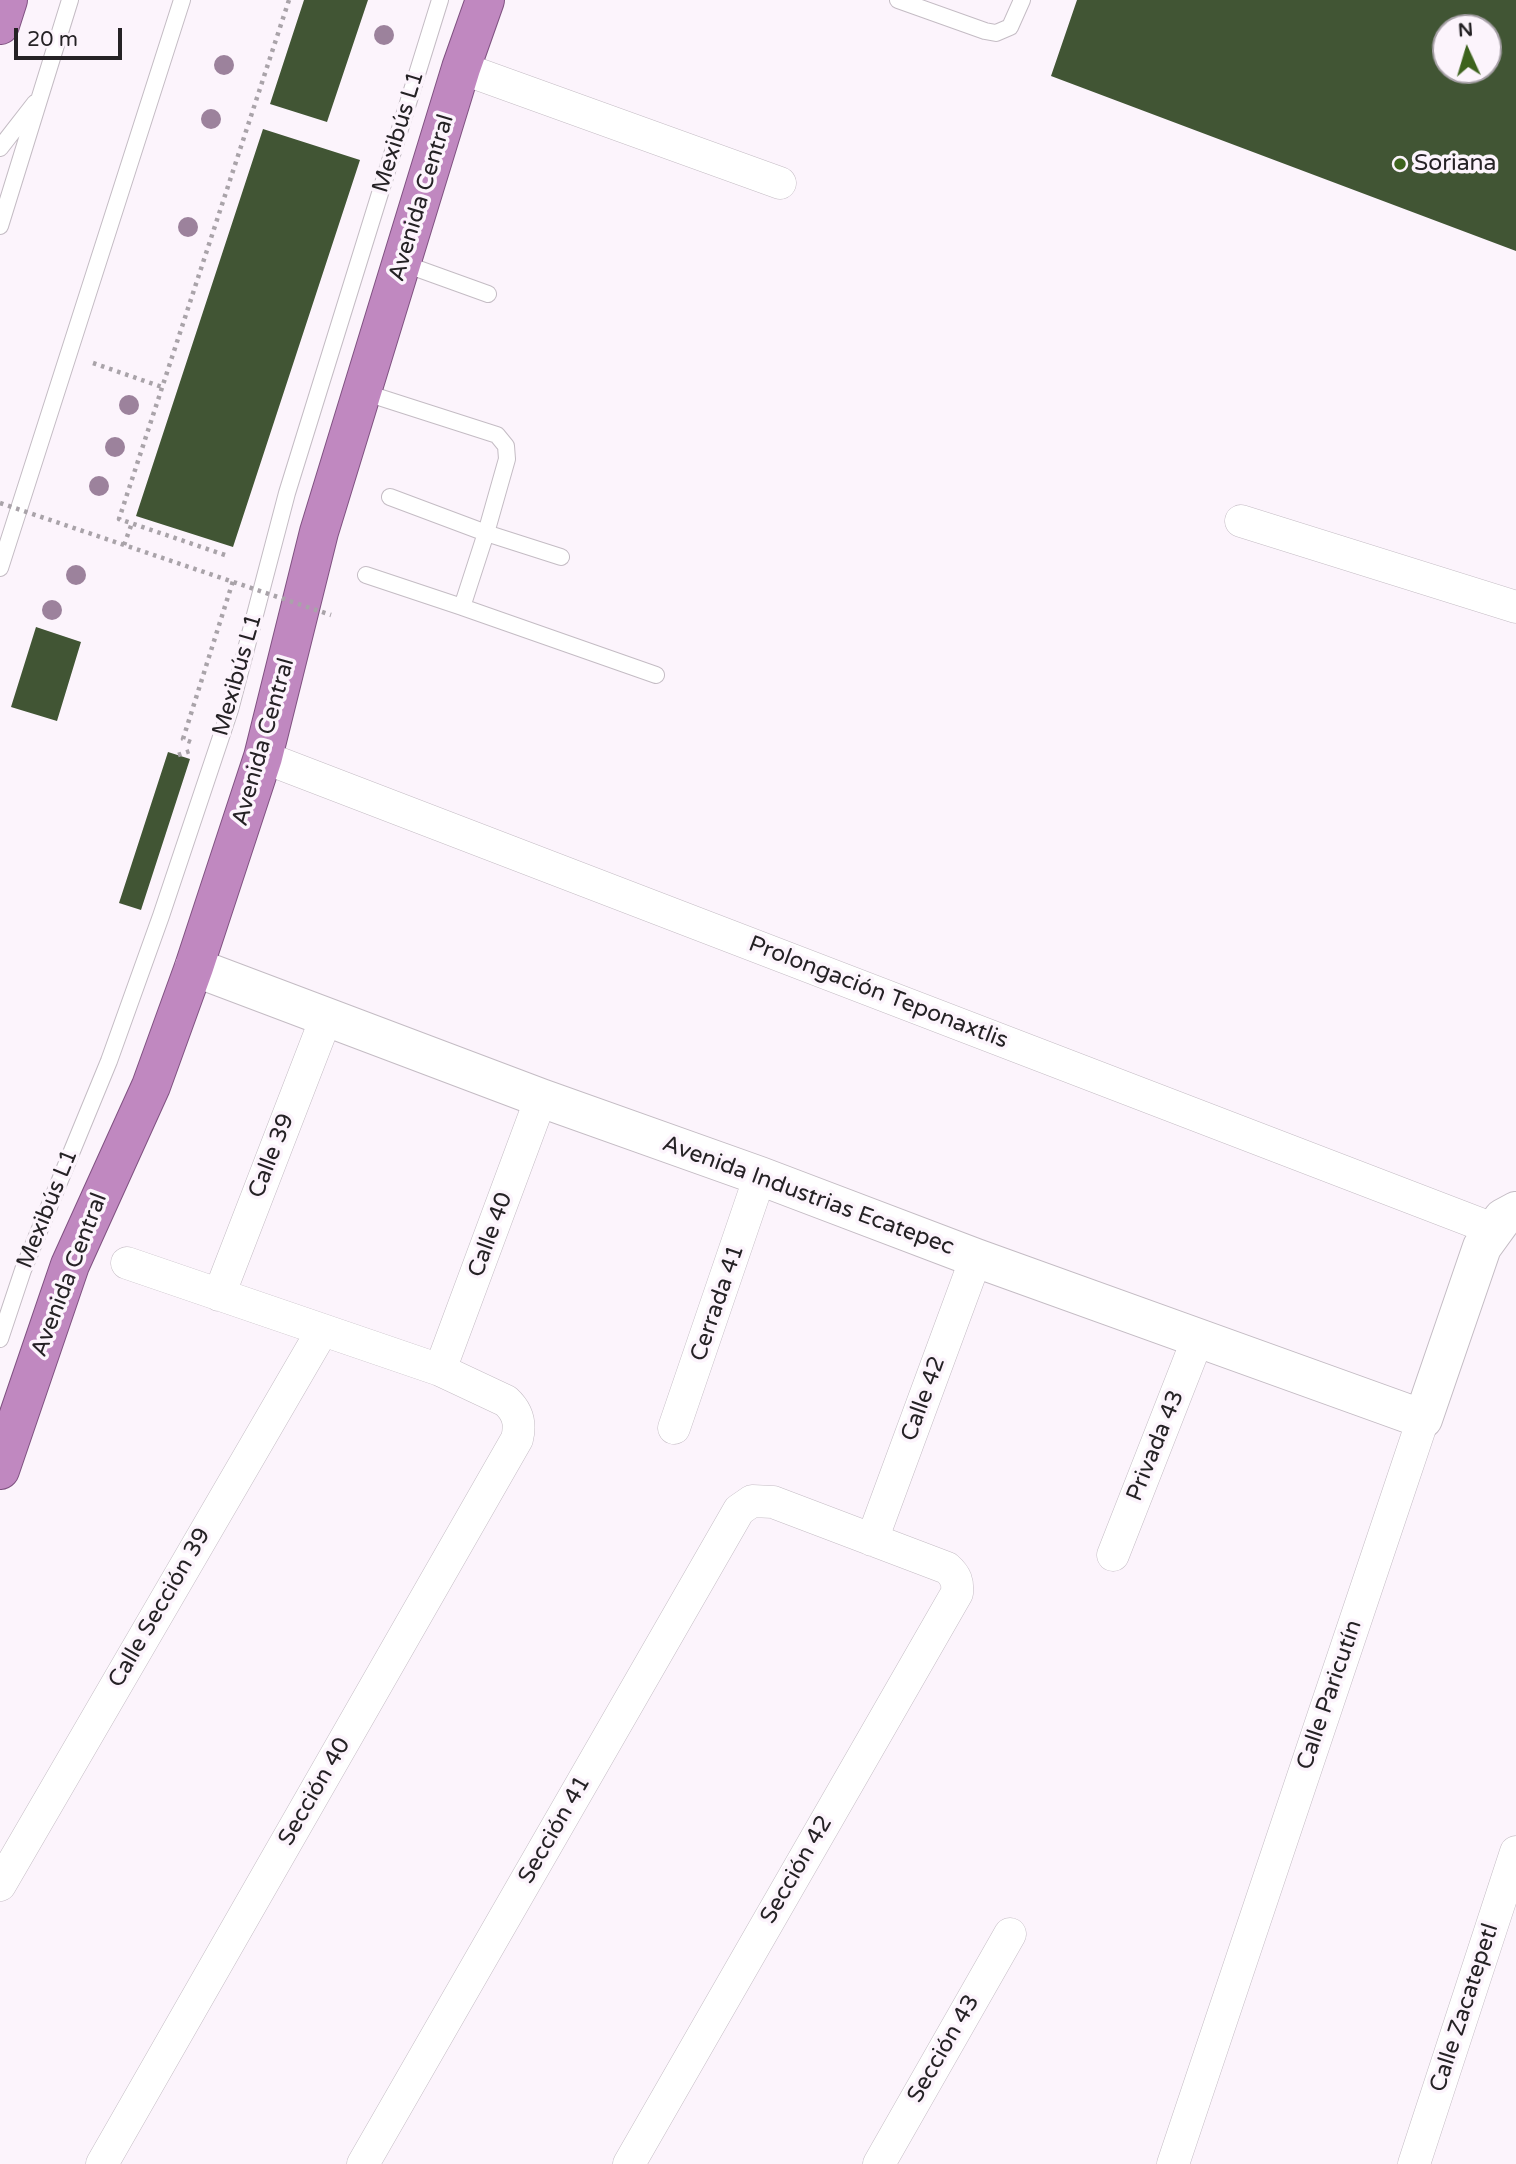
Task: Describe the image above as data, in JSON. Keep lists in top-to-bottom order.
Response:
{
  "streets": {
    "highway": ["Avenida Central"],
    "street": [
      "Prolongación Teponaxtlis",
      "Calle 39",
      "Avenida Industrias Ecatepec",
      "Calle 40",
      "Cerrada 41",
      "Calle 42",
      "Privada 43",
      "Calle Sección 39",
      "Calle Paricutín",
      "Sección 40",
      "Sección 41",
      "Sección 42",
      "Calle Zacatepetl",
      "Sección 43"
    ],
    "lane": ["Mexibús L1"]
  },
  "crossings": [
    ["Avenida Central", "Prolongación Teponaxtlis"],
    ["Avenida Central", "Avenida Industrias Ecatepec"],
    ["Prolongación Teponaxtlis", "Calle Paricutín"],
    ["Calle 39", "Avenida Industrias Ecatepec"],
    ["Avenida Industrias Ecatepec", "Calle 40"],
    ["Avenida Industrias Ecatepec", "Cerrada 41"],
    ["Avenida Industrias Ecatepec", "Calle 42"],
    ["Avenida Industrias Ecatepec", "Privada 43"],
    ["Avenida Industrias Ecatepec", "Calle Paricutín"],
    ["Calle 40", "Sección 40"],
    ["Calle 42", "Sección 41"],
    ["Calle 42", "Sección 42"],
    ["Sección 41", "Sección 42"]
  ],
  "places": ["Soriana"],
  "scale_bar": "20 m",
  "north": "top"
}
